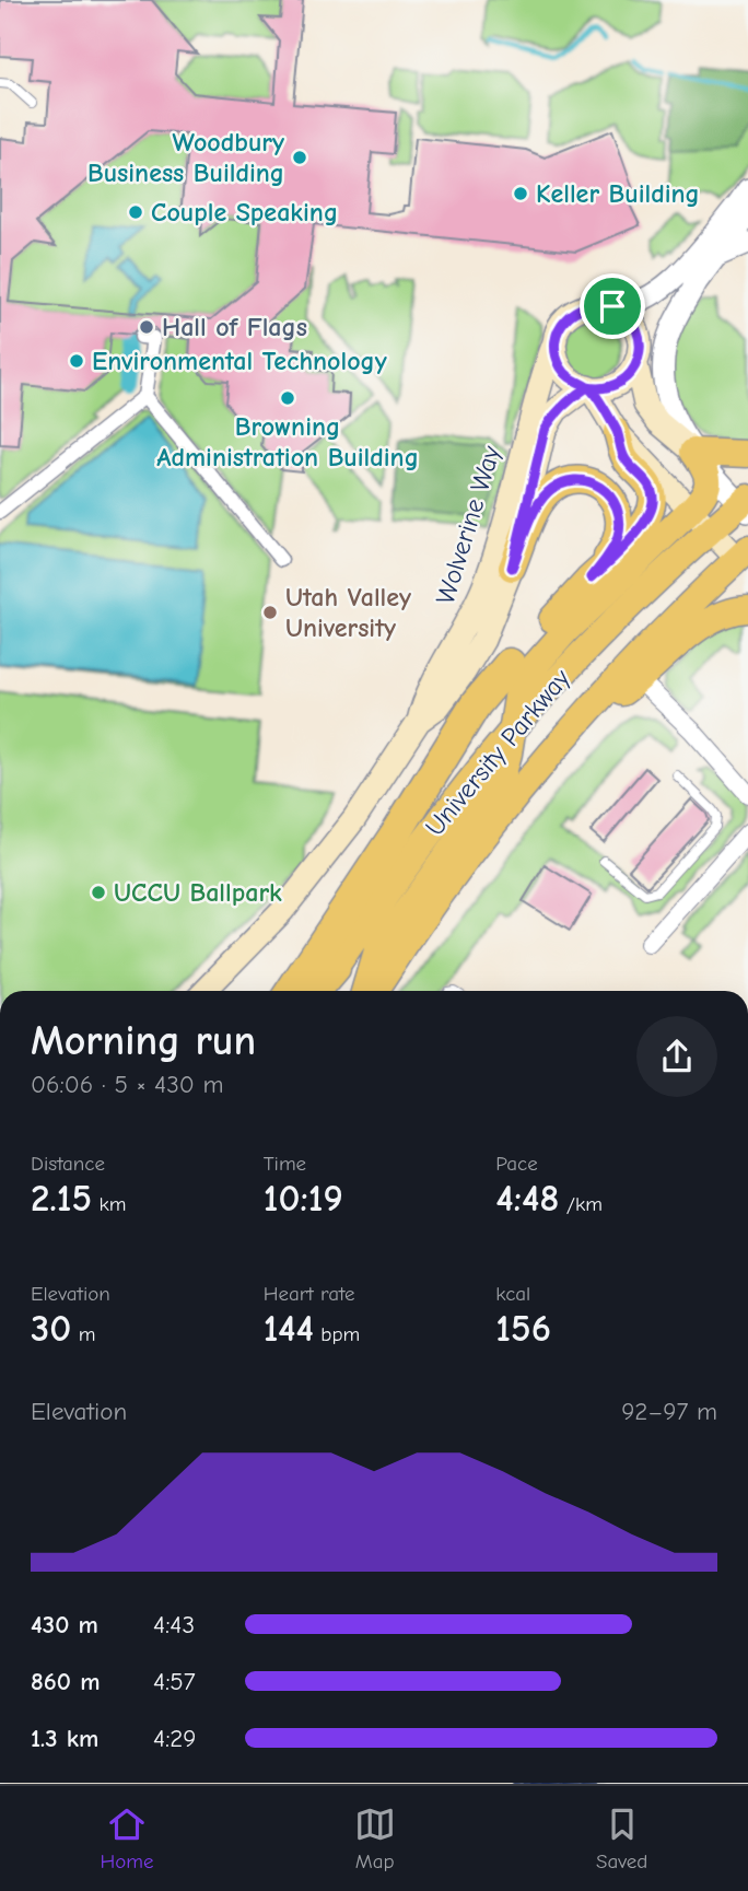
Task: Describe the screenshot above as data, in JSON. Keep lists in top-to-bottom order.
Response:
{
  "streets": {
    "main road": ["Wolverine Way", "University Parkway"]
  },
  "places": [
    "Woodbury Business Building",
    "Keller Building",
    "Couple Speaking",
    "Hall of Flags",
    "Environmental Technology",
    "Browning Administration Building",
    "Utah Valley University",
    "UCCU Ballpark"
  ],
  "page": {
    "heading": ["Morning run", "06:06 · 5 × 430 m"],
    "stats": [
      ["Distance", "2.15 km"],
      ["Time", "10:19"],
      ["Pace", "4:48 /km"],
      ["Elevation", "30 m"],
      ["Heart rate", "144 bpm"],
      ["kcal", "156"]
    ],
    "chart": ["Elevation", "92–97 m"],
    "list": [
      {
        "name": "430 m",
        "note": "4:43"
      },
      {
        "name": "860 m",
        "note": "4:57"
      },
      {
        "name": "1.3 km",
        "note": "4:29"
      }
    ],
    "tabs": ["Home", "Map", "Saved"]
  }
}
